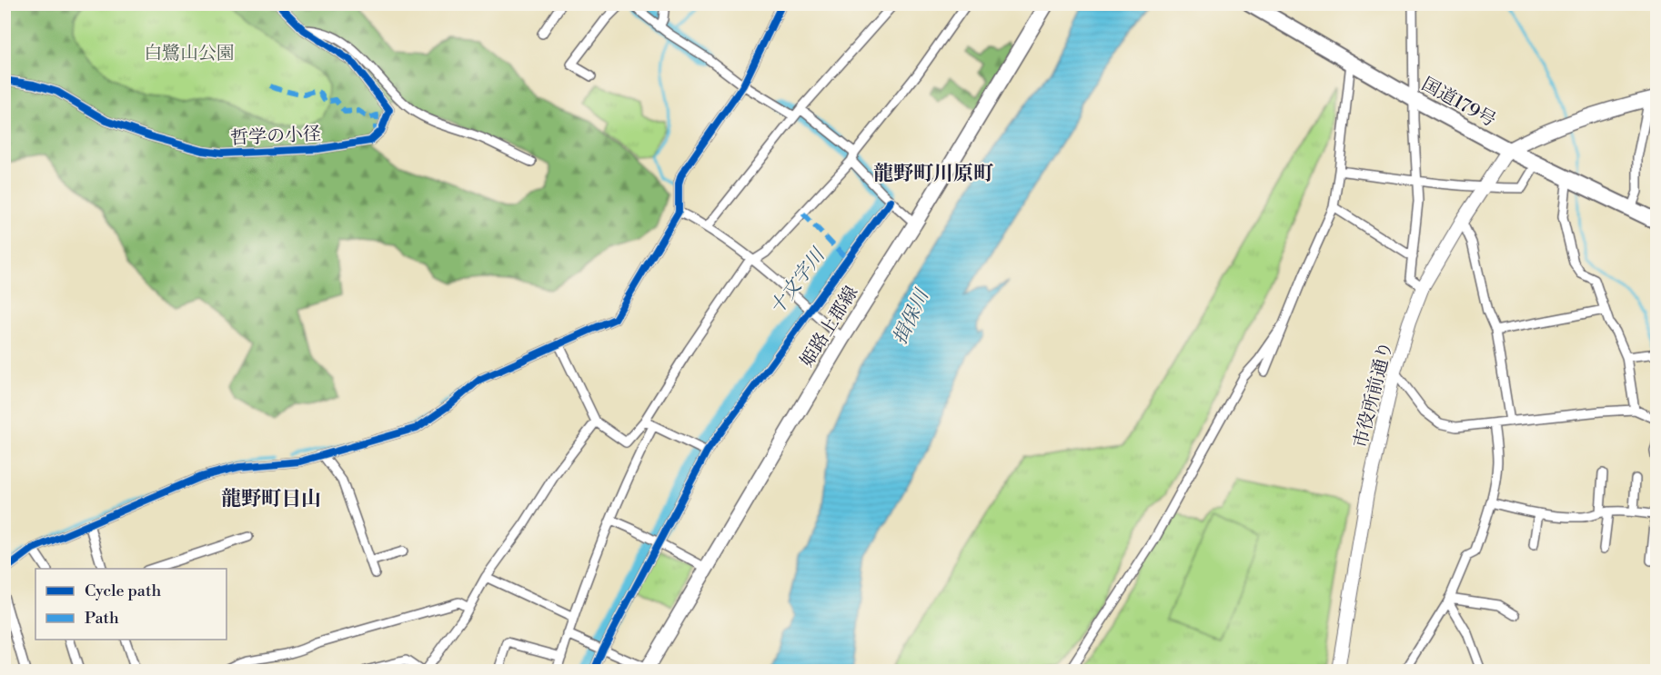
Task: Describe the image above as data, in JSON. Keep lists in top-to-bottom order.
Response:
{
  "streets": {
    "highway": ["国道179号"],
    "main road": ["姫路上郡線"],
    "street": ["哲学の小径", "市役所前通り"]
  },
  "crossings": [
    ["国道179号", "市役所前通り"]
  ],
  "districts": ["龍野町川原町", "龍野町日山"],
  "water": ["十文字川", "揖保川"],
  "parks": ["白鷺山公園"],
  "legend": ["Cycle path", "Path"]
}
